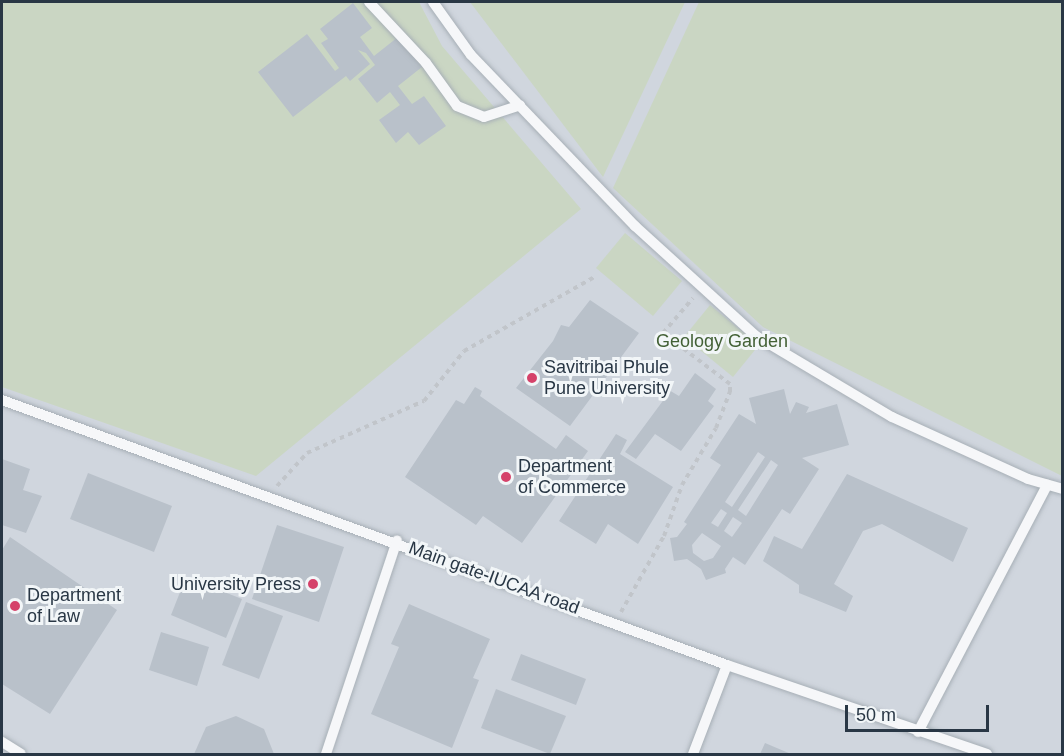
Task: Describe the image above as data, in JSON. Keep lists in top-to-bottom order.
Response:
{
  "streets": {
    "lane": ["Main gate-IUCAA road"]
  },
  "parks": ["Geology Garden"],
  "places": [
    "Savitribai Phule Pune University",
    "Department of Commerce",
    "University Press",
    "Department of Law"
  ],
  "scale_bar": "50 m"
}
